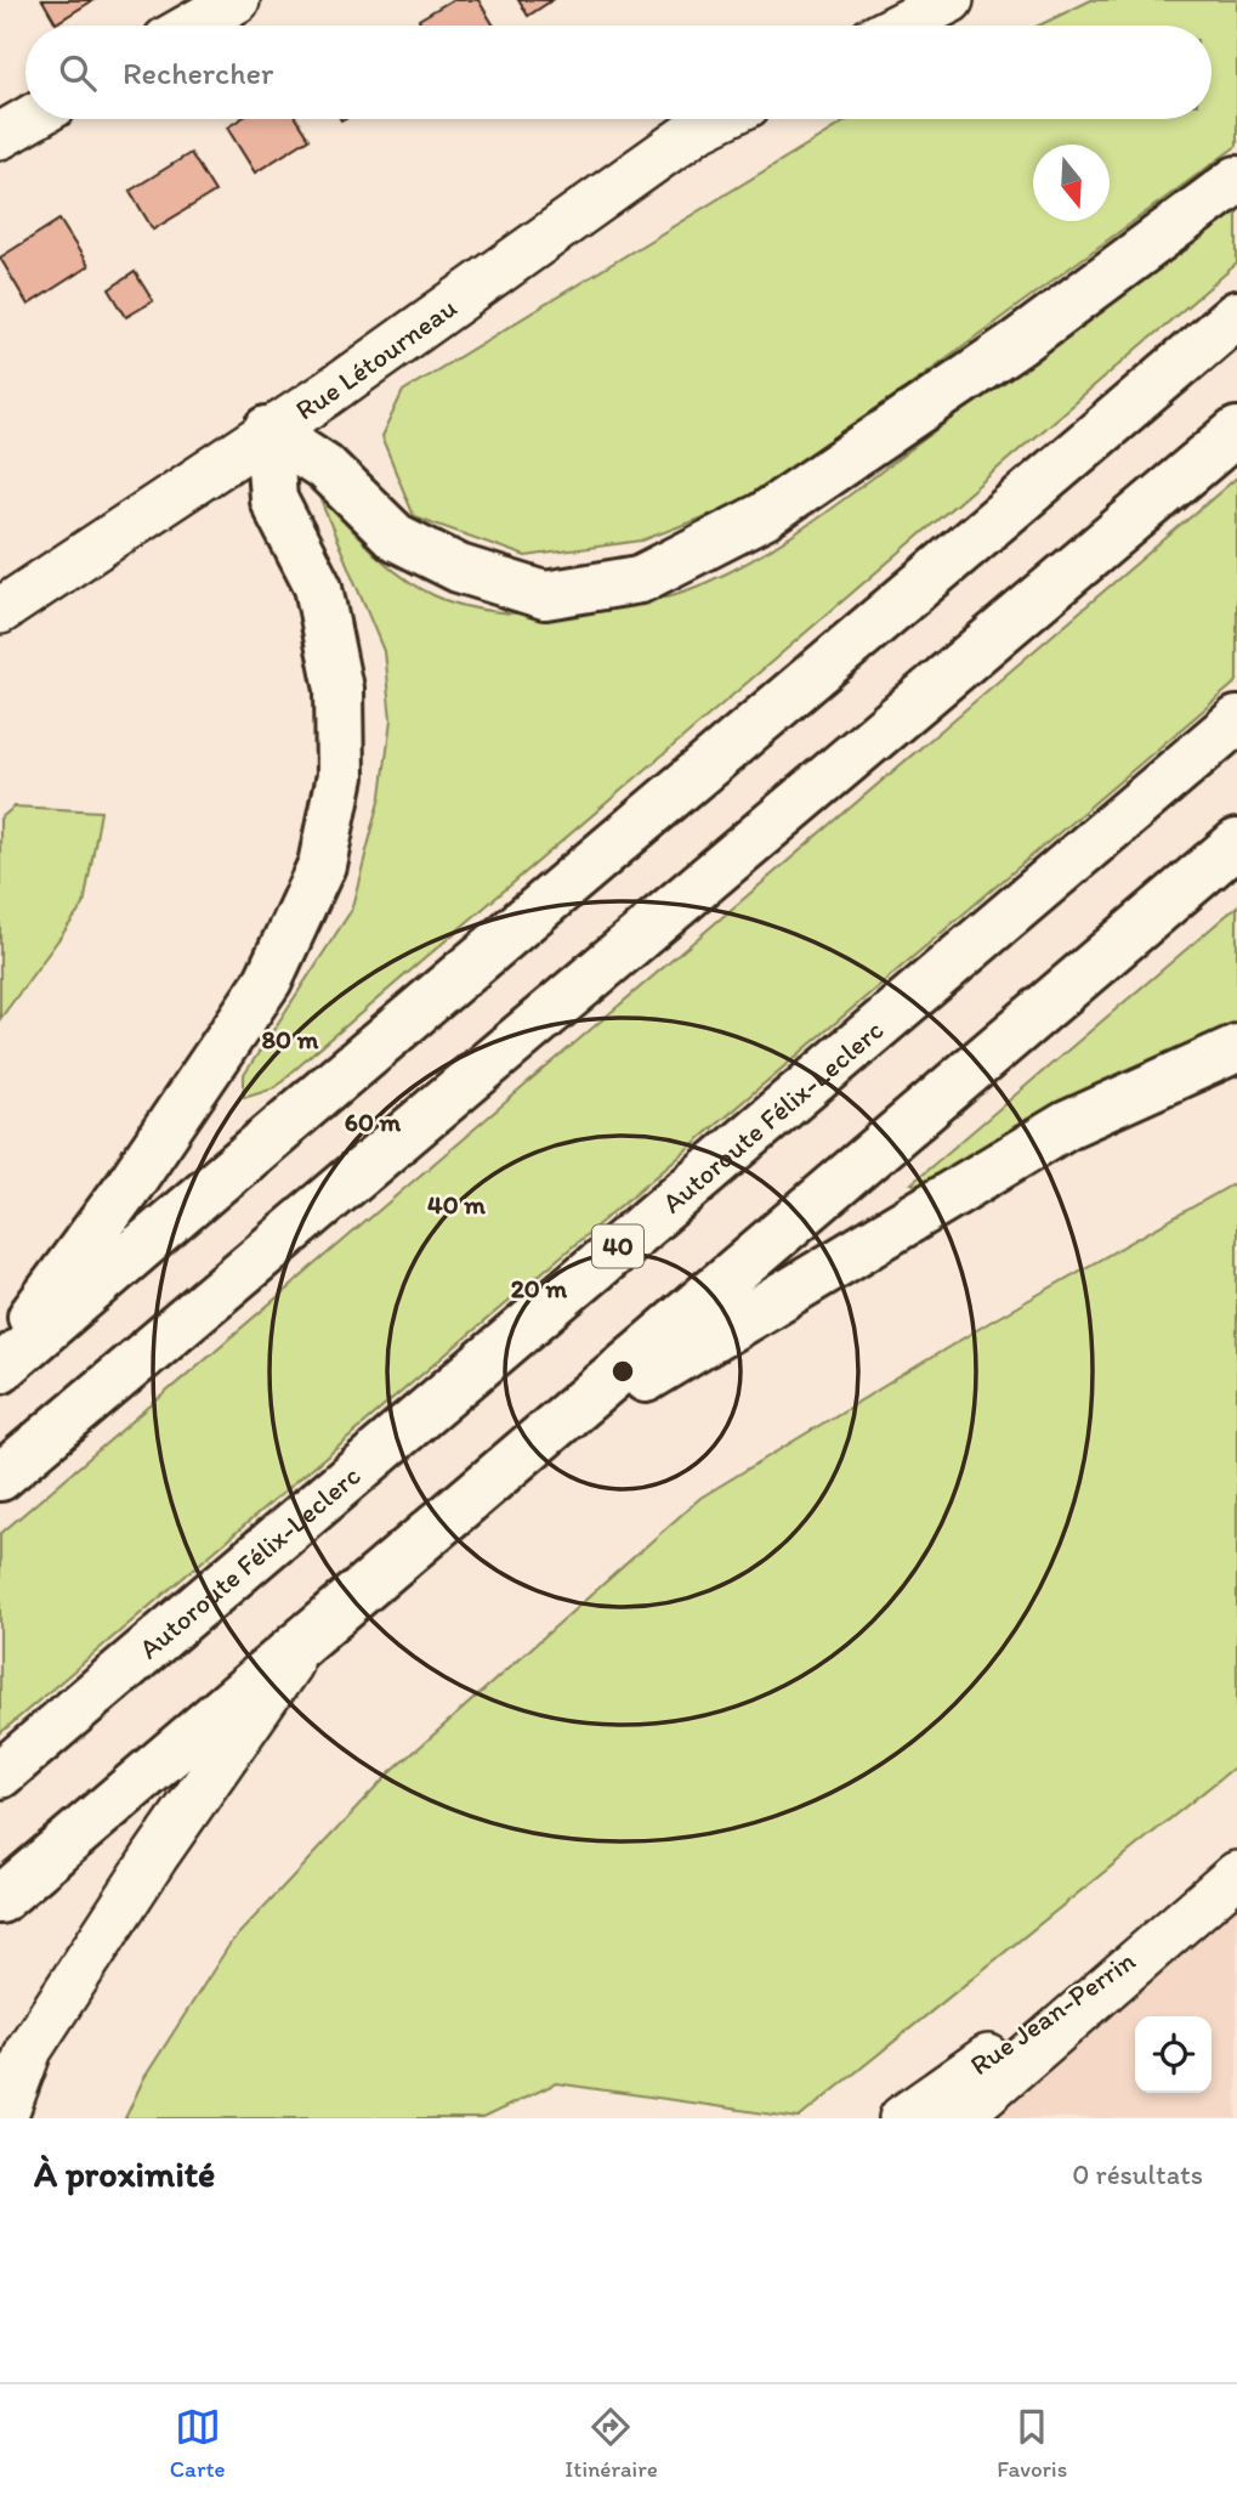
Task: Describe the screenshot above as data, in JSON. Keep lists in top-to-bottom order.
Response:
{
  "streets": {
    "highway": ["Autoroute Félix-Leclerc", "40"],
    "street": ["Rue Létourneau", "Rue Jean-Perrin"]
  },
  "north": "bottom",
  "page": {
    "search": "Rechercher",
    "heading": ["À proximité", "0 résultats"],
    "nav": ["Carte", "Itinéraire", "Favoris"]
  },
  "rings": [
    "80 m",
    "60 m",
    "40 m",
    "20 m"
  ]
}
